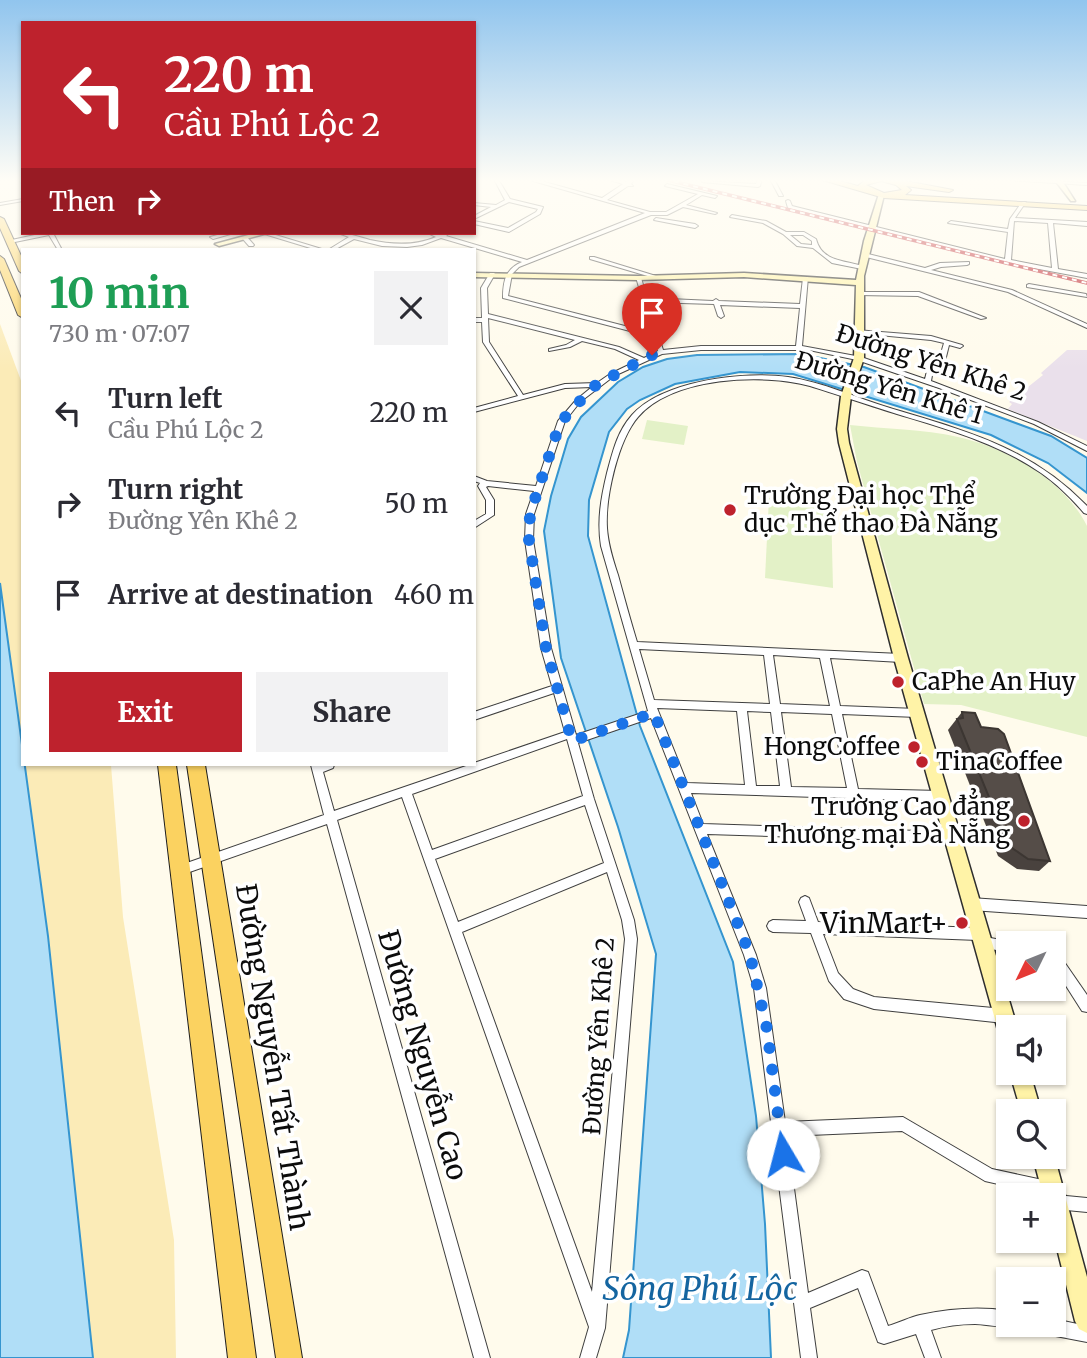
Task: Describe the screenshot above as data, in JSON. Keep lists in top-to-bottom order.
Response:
{
  "streets": {
    "main road": ["Đường Nguyễn Tất Thành"],
    "street": ["Đường Yên Khê 2", "Đường Yên Khê 1", "Đường Nguyễn Cao"]
  },
  "water": ["Sông Phú Lộc"],
  "places": [
    "Trường Đại học Thể dục Thể thao Đà Nẵng",
    "CaPhe An Huy",
    "HongCoffee",
    "TinaCoffee",
    "Trường Cao đẳng Thương mại Đà Nẵng",
    "VinMart+"
  ],
  "north": "bottom left",
  "page": {
    "turn": ["220 m", "Cầu Phú Lộc 2"],
    "then": "Then",
    "heading": ["10 min", "730 m · 07:07"],
    "list": [
      {
        "name": "Turn left",
        "note": "Cầu Phú Lộc 2",
        "value": "220 m"
      },
      {
        "name": "Turn right",
        "note": "Đường Yên Khê 2",
        "value": "50 m"
      },
      {
        "name": "Arrive at destination",
        "value": "460 m"
      }
    ],
    "buttons": ["Exit", "Share"],
    "map_buttons": ["+", "−"]
  }
}
